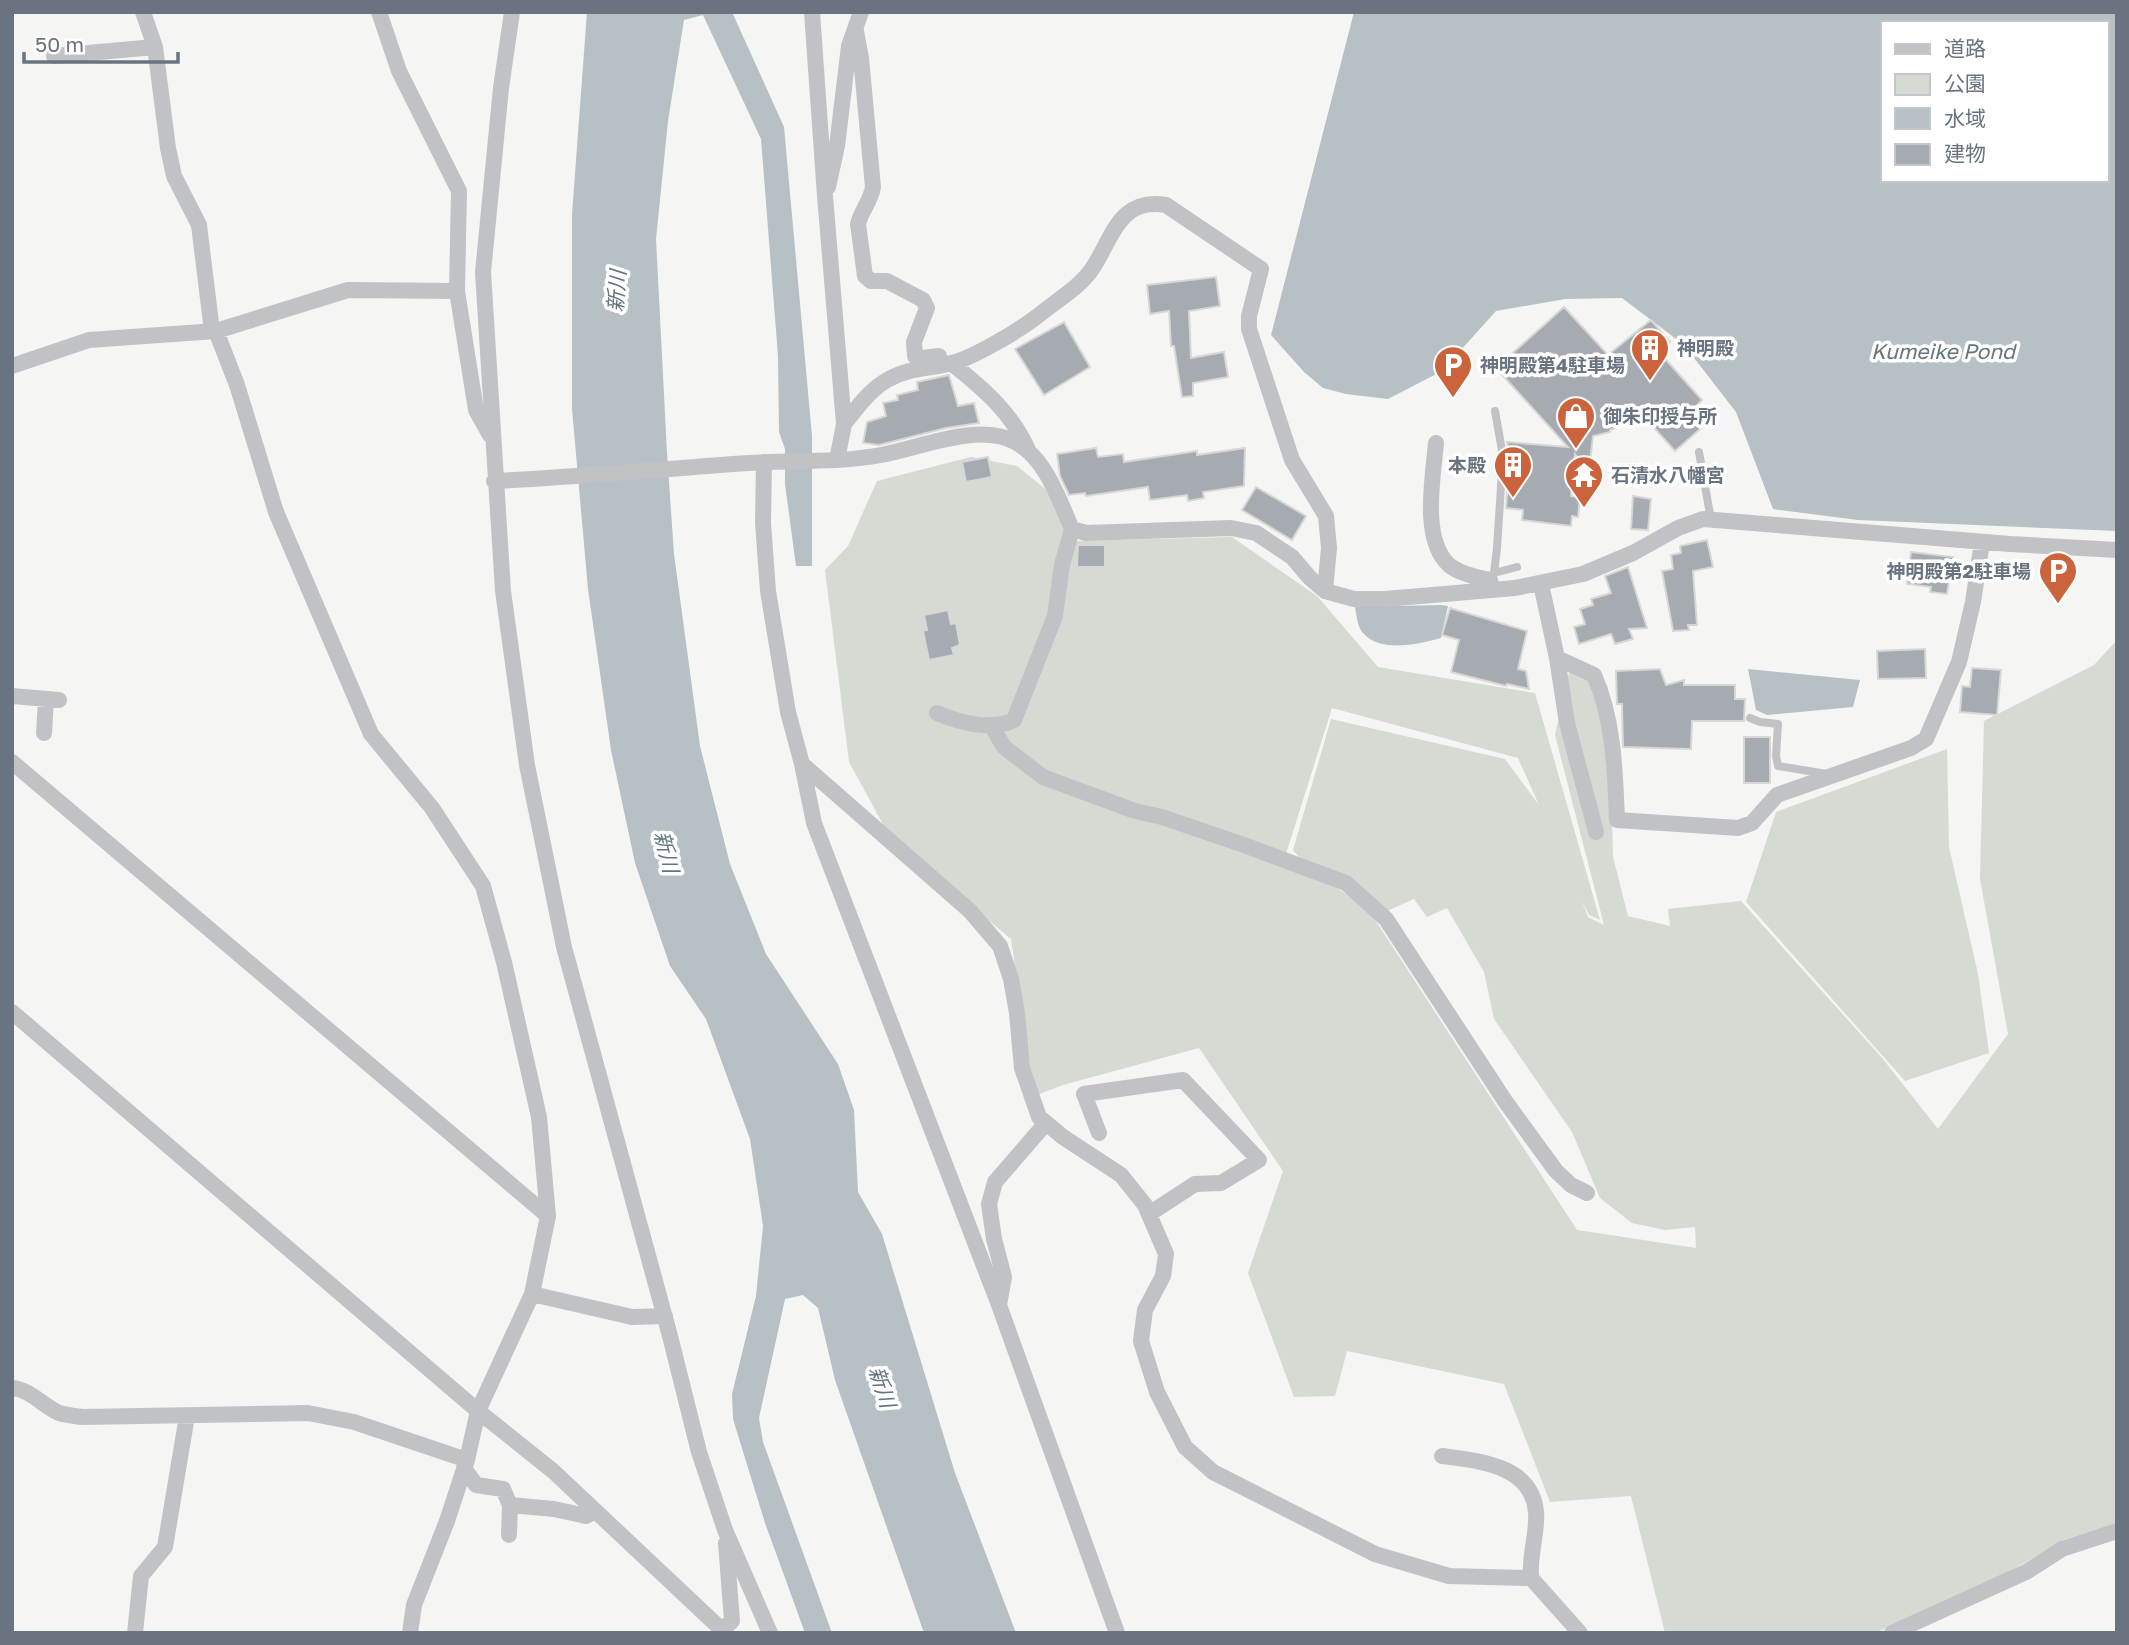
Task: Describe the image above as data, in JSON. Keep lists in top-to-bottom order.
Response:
{
  "water": ["新川", "Kumeike Pond"],
  "places": {
    "building": ["神明殿", "本殿"],
    "parking": ["神明殿第4駐車場", "神明殿第2駐車場"],
    "shop": ["御朱印授与所"],
    "temple": ["石清水八幡宮"]
  },
  "legend": [
    "道路",
    "公園",
    "水域",
    "建物"
  ],
  "scale_bar": "50 m"
}
